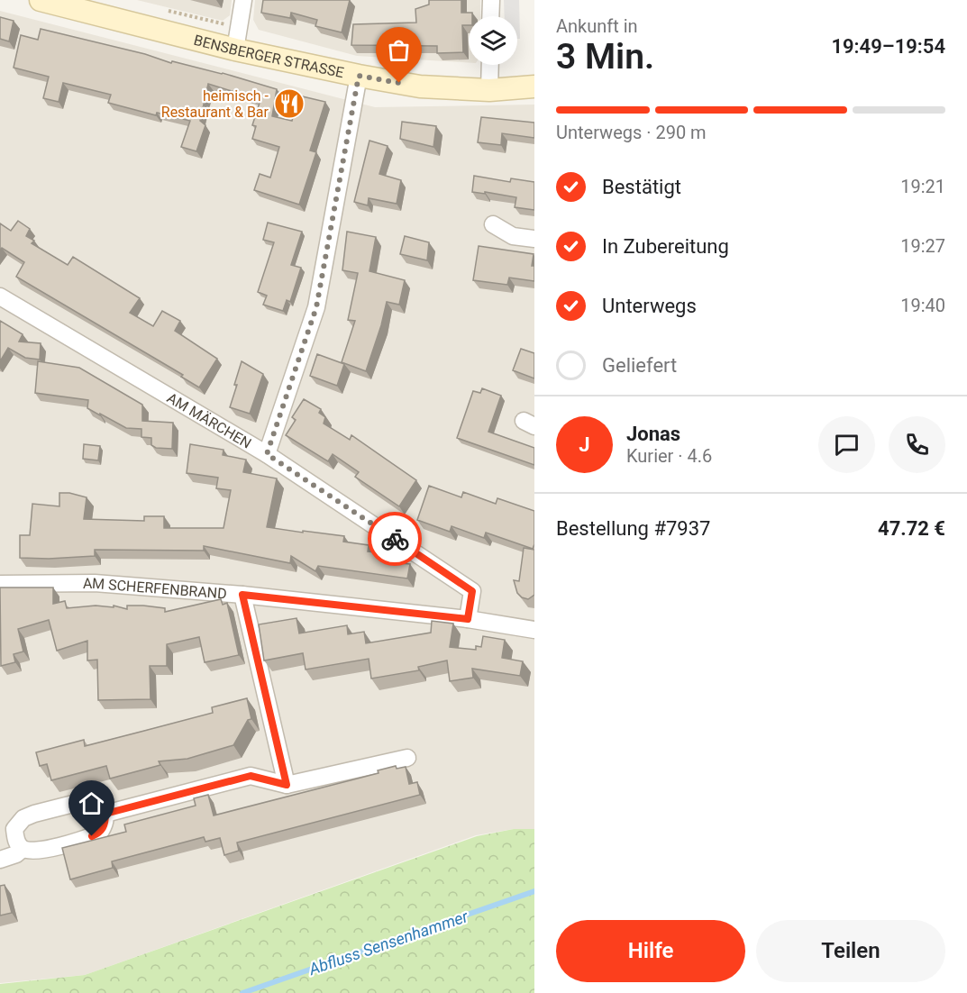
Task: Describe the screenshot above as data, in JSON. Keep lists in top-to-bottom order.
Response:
{
  "streets": {
    "main road": ["BENSBERGER STRASSE"],
    "street": ["AM MÄRCHEN", "AM SCHERFENBRAND"]
  },
  "crossings": [
    ["AM MÄRCHEN", "AM SCHERFENBRAND"]
  ],
  "water": ["Abfluss Sensenhammer"],
  "places": {
    "restaurant": ["heimisch - Restaurant & Bar"]
  },
  "page": {
    "heading": ["3 Min.", "Ankunft in", "19:49–19:54"],
    "panel": [
      "Jonas",
      "Kurier · 4.6",
      "Bestellung #7937",
      "47.72 €"
    ],
    "bar": "Unterwegs · 290 m",
    "list": [
      ["Bestätigt", "19:21"],
      ["In Zubereitung", "19:27"],
      ["Unterwegs", "19:40"],
      "Geliefert"
    ],
    "round": "J",
    "buttons": ["Hilfe", "Teilen"]
  }
}
